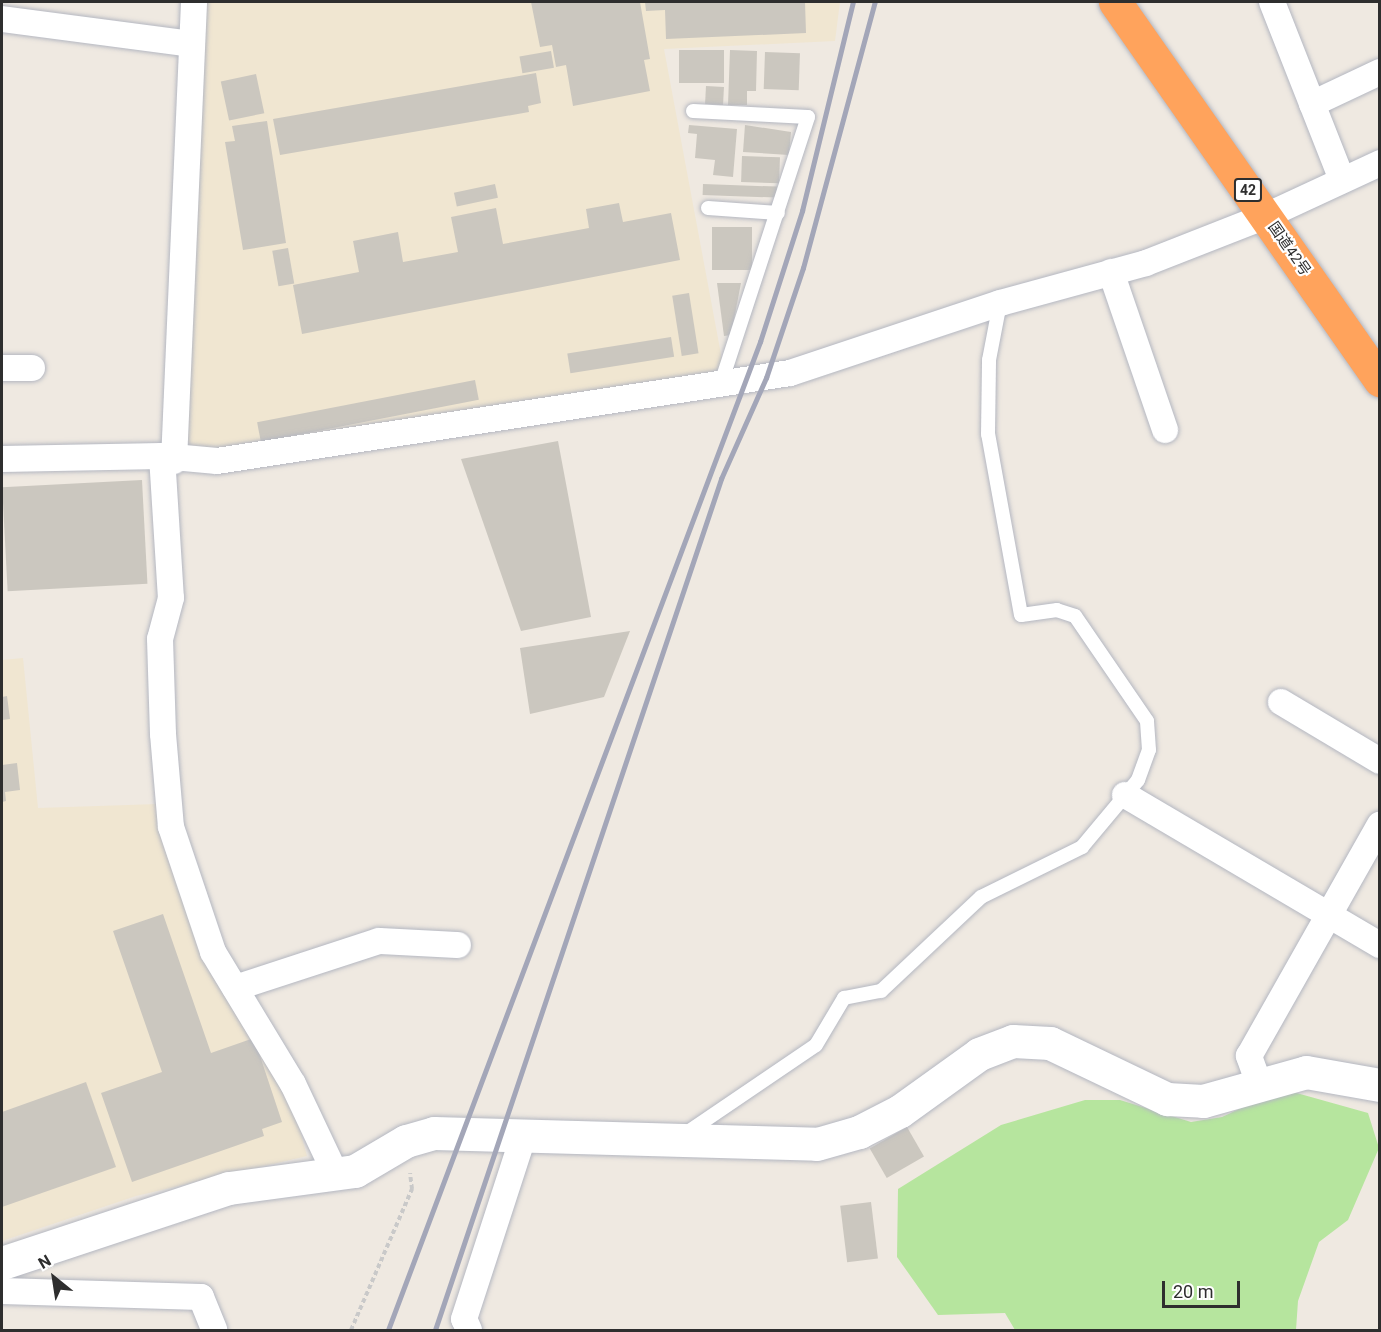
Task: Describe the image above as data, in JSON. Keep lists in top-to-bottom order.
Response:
{
  "streets": {
    "highway": ["42", "国道42号"]
  },
  "scale_bar": "20 m",
  "north": "top left"
}
